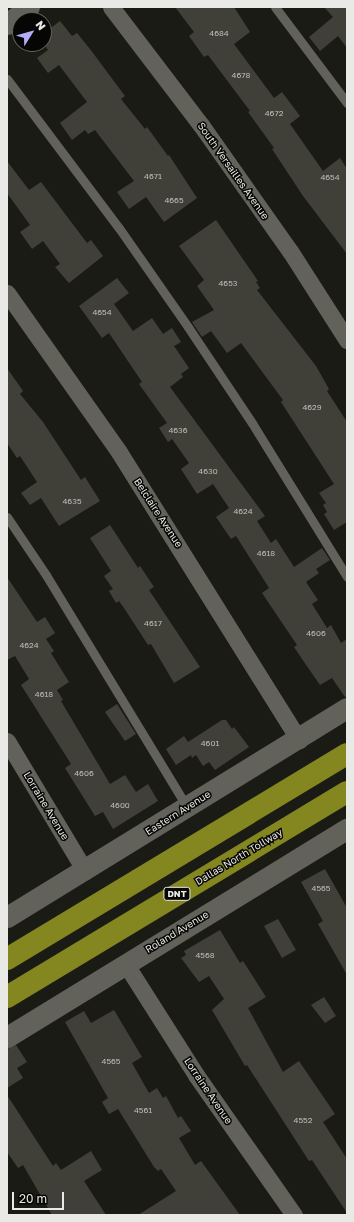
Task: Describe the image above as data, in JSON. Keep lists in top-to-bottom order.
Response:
{
  "streets": {
    "highway": ["Dallas North Tollway", "DNT"],
    "street": [
      "South Versailles Avenue",
      "Belclaire Avenue",
      "Lorraine Avenue",
      "Eastern Avenue",
      "Roland Avenue"
    ]
  },
  "crossings": [
    ["Belclaire Avenue", "Eastern Avenue"],
    ["Lorraine Avenue", "Eastern Avenue"],
    ["Lorraine Avenue", "Roland Avenue"]
  ],
  "house_numbers": [
    "4684",
    "4678",
    "4672",
    "4671",
    "4654",
    "4665",
    "4653",
    "4654",
    "4629",
    "4636",
    "4630",
    "4635",
    "4624",
    "4618",
    "4617",
    "4606",
    "4624",
    "4618",
    "4601",
    "4606",
    "4600",
    "4565",
    "4568",
    "4565",
    "4561",
    "4552"
  ],
  "scale_bar": "20 m",
  "north": "top right"
}
